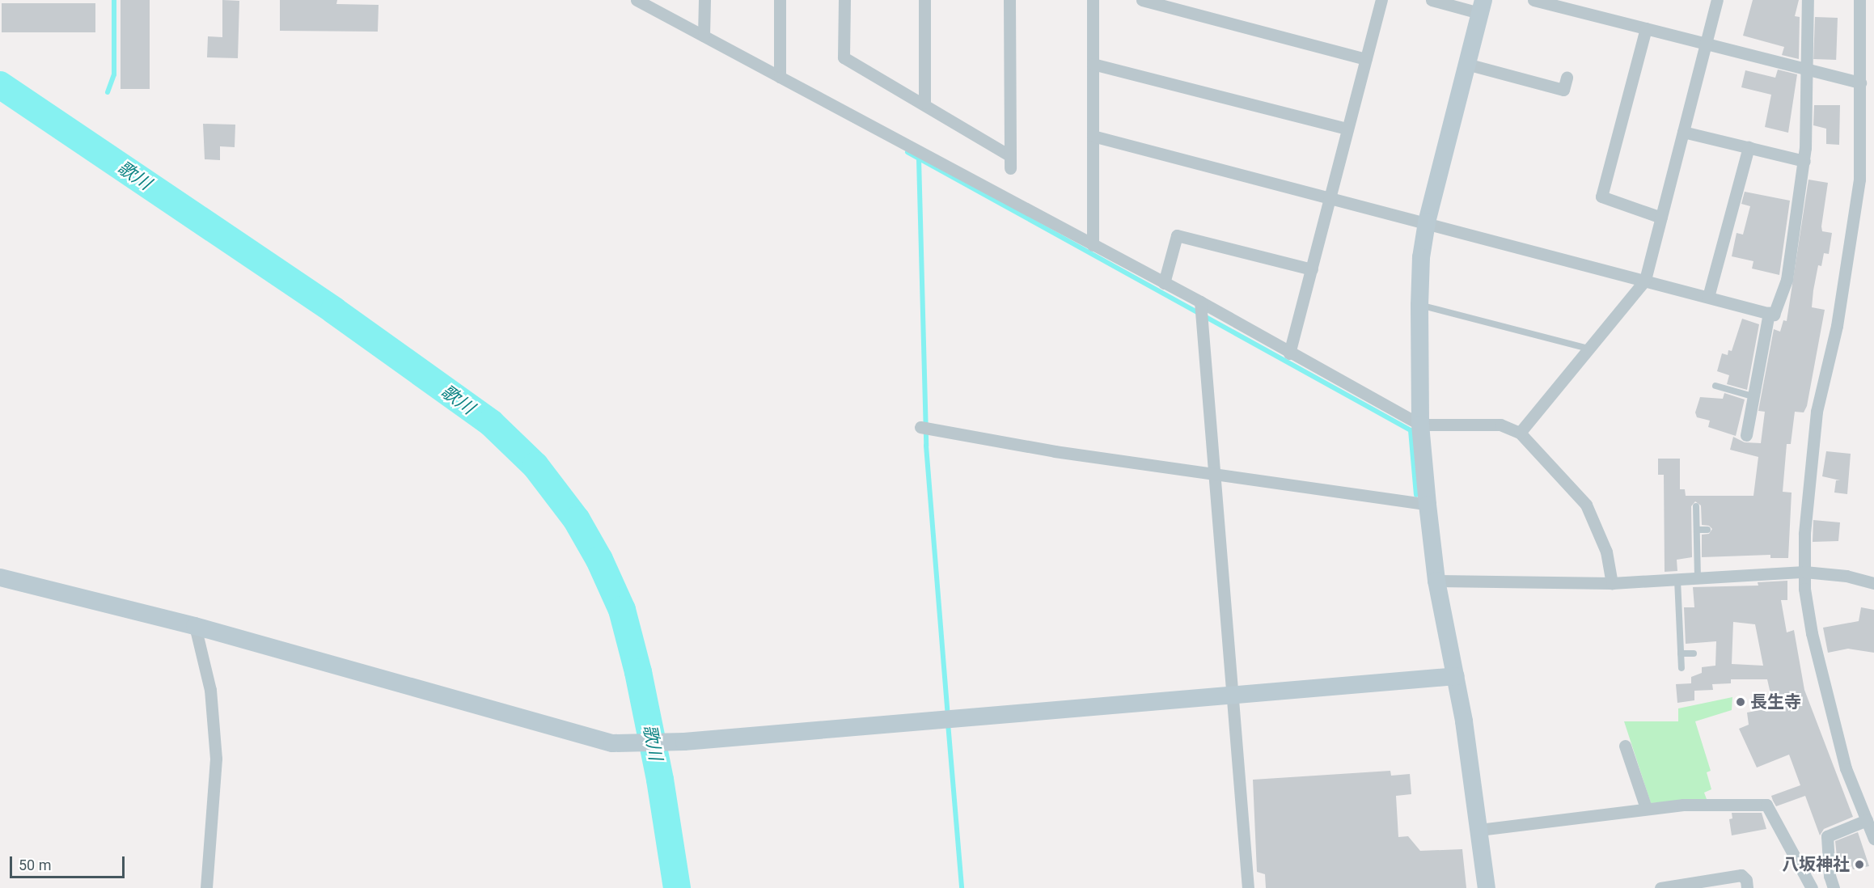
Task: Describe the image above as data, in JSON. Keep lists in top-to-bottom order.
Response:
{
  "water": ["歌川"],
  "places": ["長生寺", "八坂神社"],
  "scale_bar": "50 m"
}
